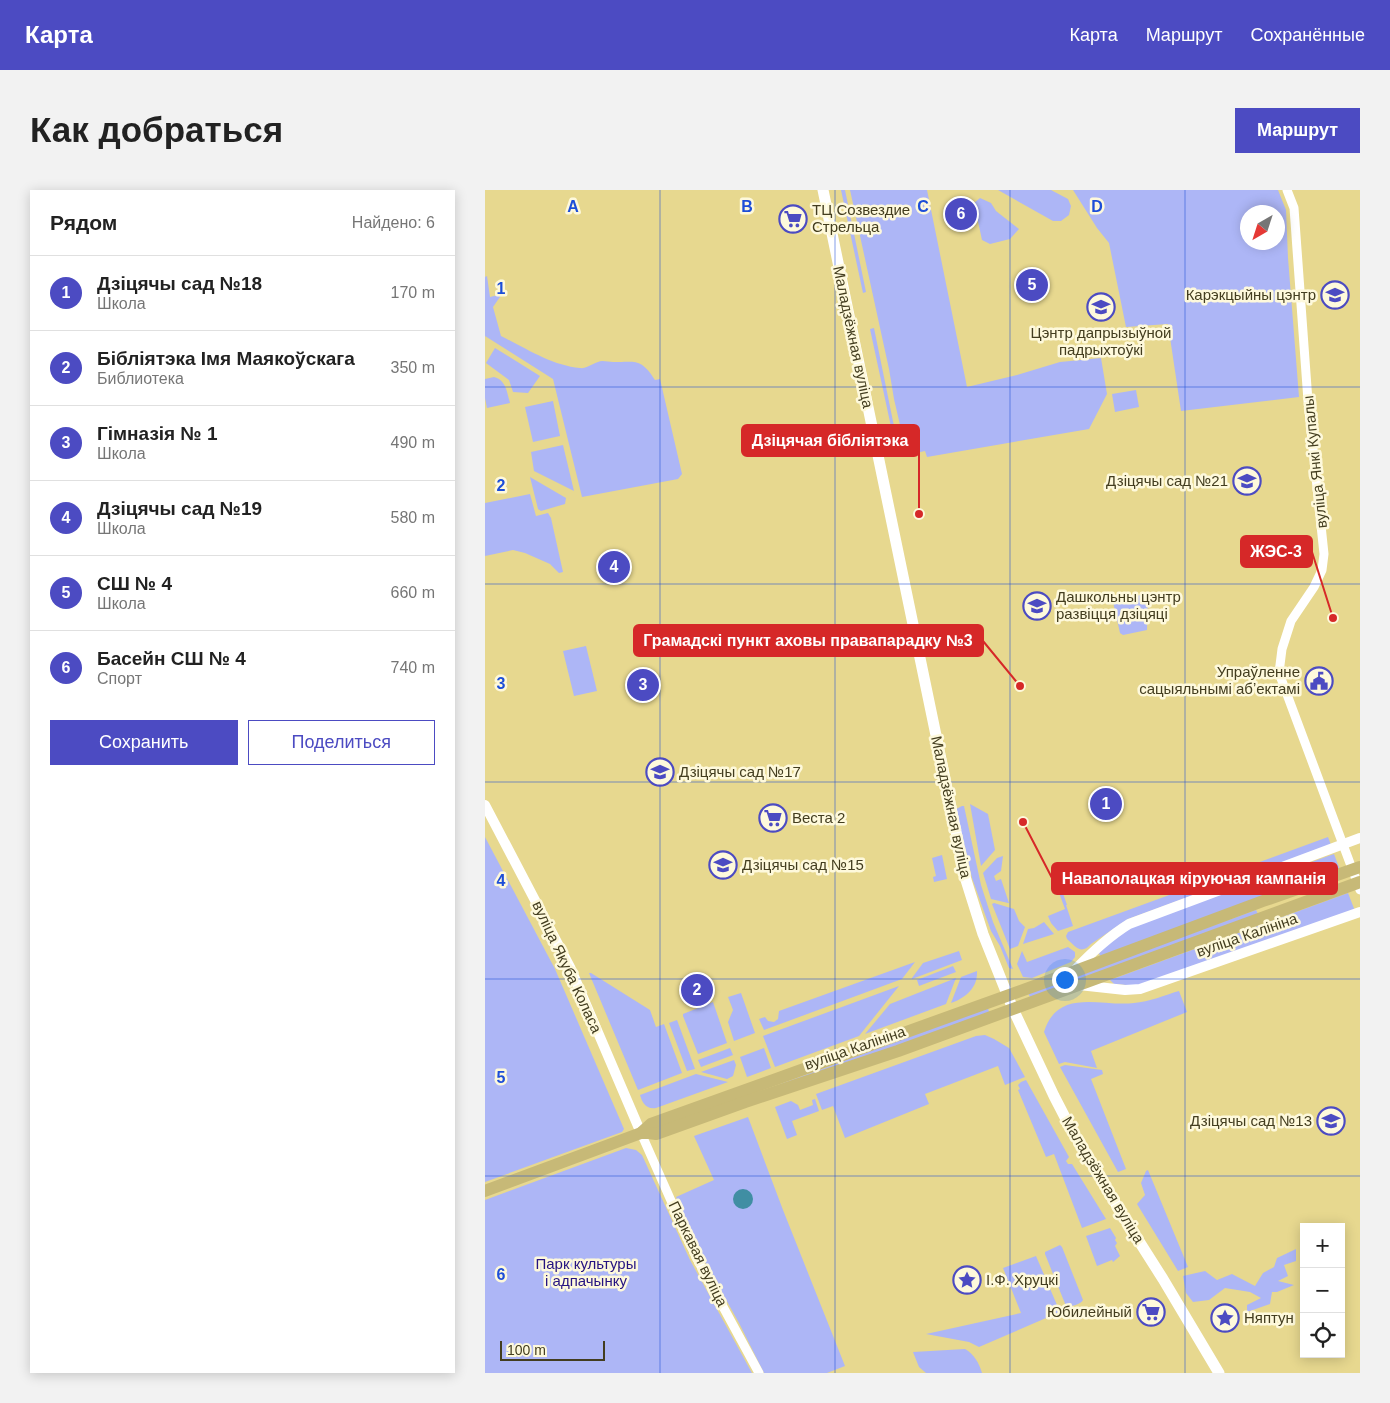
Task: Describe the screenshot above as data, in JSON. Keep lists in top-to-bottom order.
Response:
{
  "streets": {
    "main road": ["Маладзёжная вуліца", "вуліца Калініна"],
    "street": ["вуліца Янкі Купалы", "вуліца Якуба Коласа", "Паркавая вуліца"]
  },
  "crossings": [
    ["Маладзёжная вуліца", "вуліца Калініна"],
    ["вуліца Янкі Купалы", "вуліца Калініна"],
    ["вуліца Калініна", "вуліца Якуба Коласа"],
    ["вуліца Калініна", "Паркавая вуліца"],
    ["вуліца Якуба Коласа", "Паркавая вуліца"]
  ],
  "parks": ["Парк культуры і адпачынку"],
  "places": {
    "supermarket": ["ТЦ Созвездие Стрельца", "Веста 2", "Юбилейный"],
    "school or university": [
      "Карэкцыйны цэнтр",
      "Цэнтр дапрызыўной падрыхтоўкі",
      "Дзіцячы сад №21",
      "Дашкольны цэнтр развіцця дзіцяці",
      "Дзіцячы сад №17",
      "Дзіцячы сад №15",
      "Дзіцячы сад №13"
    ],
    "other": [
      "Дзіцячая бібліятэка",
      "ЖЭС-3",
      "Грамадскі пункт аховы правапарадку №3",
      "Наваполацкая кіруючая кампанія"
    ],
    "public building": ["Упраўленне сацыяльнымі абʼектамі"],
    "place": ["І.Ф. Хруцкі", "Няптун"]
  },
  "scale_bar": "100 m",
  "north": "bottom left",
  "page": {
    "header": "Карта",
    "nav": ["Карта", "Маршрут", "Сохранённые"],
    "buttons": [
      "Маршрут",
      ["Сохранить", "Поделиться"]
    ],
    "title": "Как добраться",
    "heading": ["Рядом", "Найдено: 6"],
    "pins": [
      "6",
      "5",
      "4",
      "3",
      "1",
      "2"
    ],
    "list": [
      {
        "mark": "1",
        "name": "Дзіцячы сад №18",
        "note": "Школа",
        "value": "170 m"
      },
      {
        "mark": "2",
        "name": "Бібліятэка Імя Маякоўскага",
        "note": "Библиотека",
        "value": "350 m"
      },
      {
        "mark": "3",
        "name": "Гімназія № 1",
        "note": "Школа",
        "value": "490 m"
      },
      {
        "mark": "4",
        "name": "Дзіцячы сад №19",
        "note": "Школа",
        "value": "580 m"
      },
      {
        "mark": "5",
        "name": "СШ № 4",
        "note": "Школа",
        "value": "660 m"
      },
      {
        "mark": "6",
        "name": "Басейн СШ № 4",
        "note": "Спорт",
        "value": "740 m"
      }
    ],
    "map_buttons": ["+", "−"],
    "scale": "100 m"
  },
  "grid": {
    "columns": [
      "A",
      "B",
      "C",
      "D"
    ],
    "rows": [
      "1",
      "2",
      "3",
      "4",
      "5",
      "6"
    ]
  }
}
